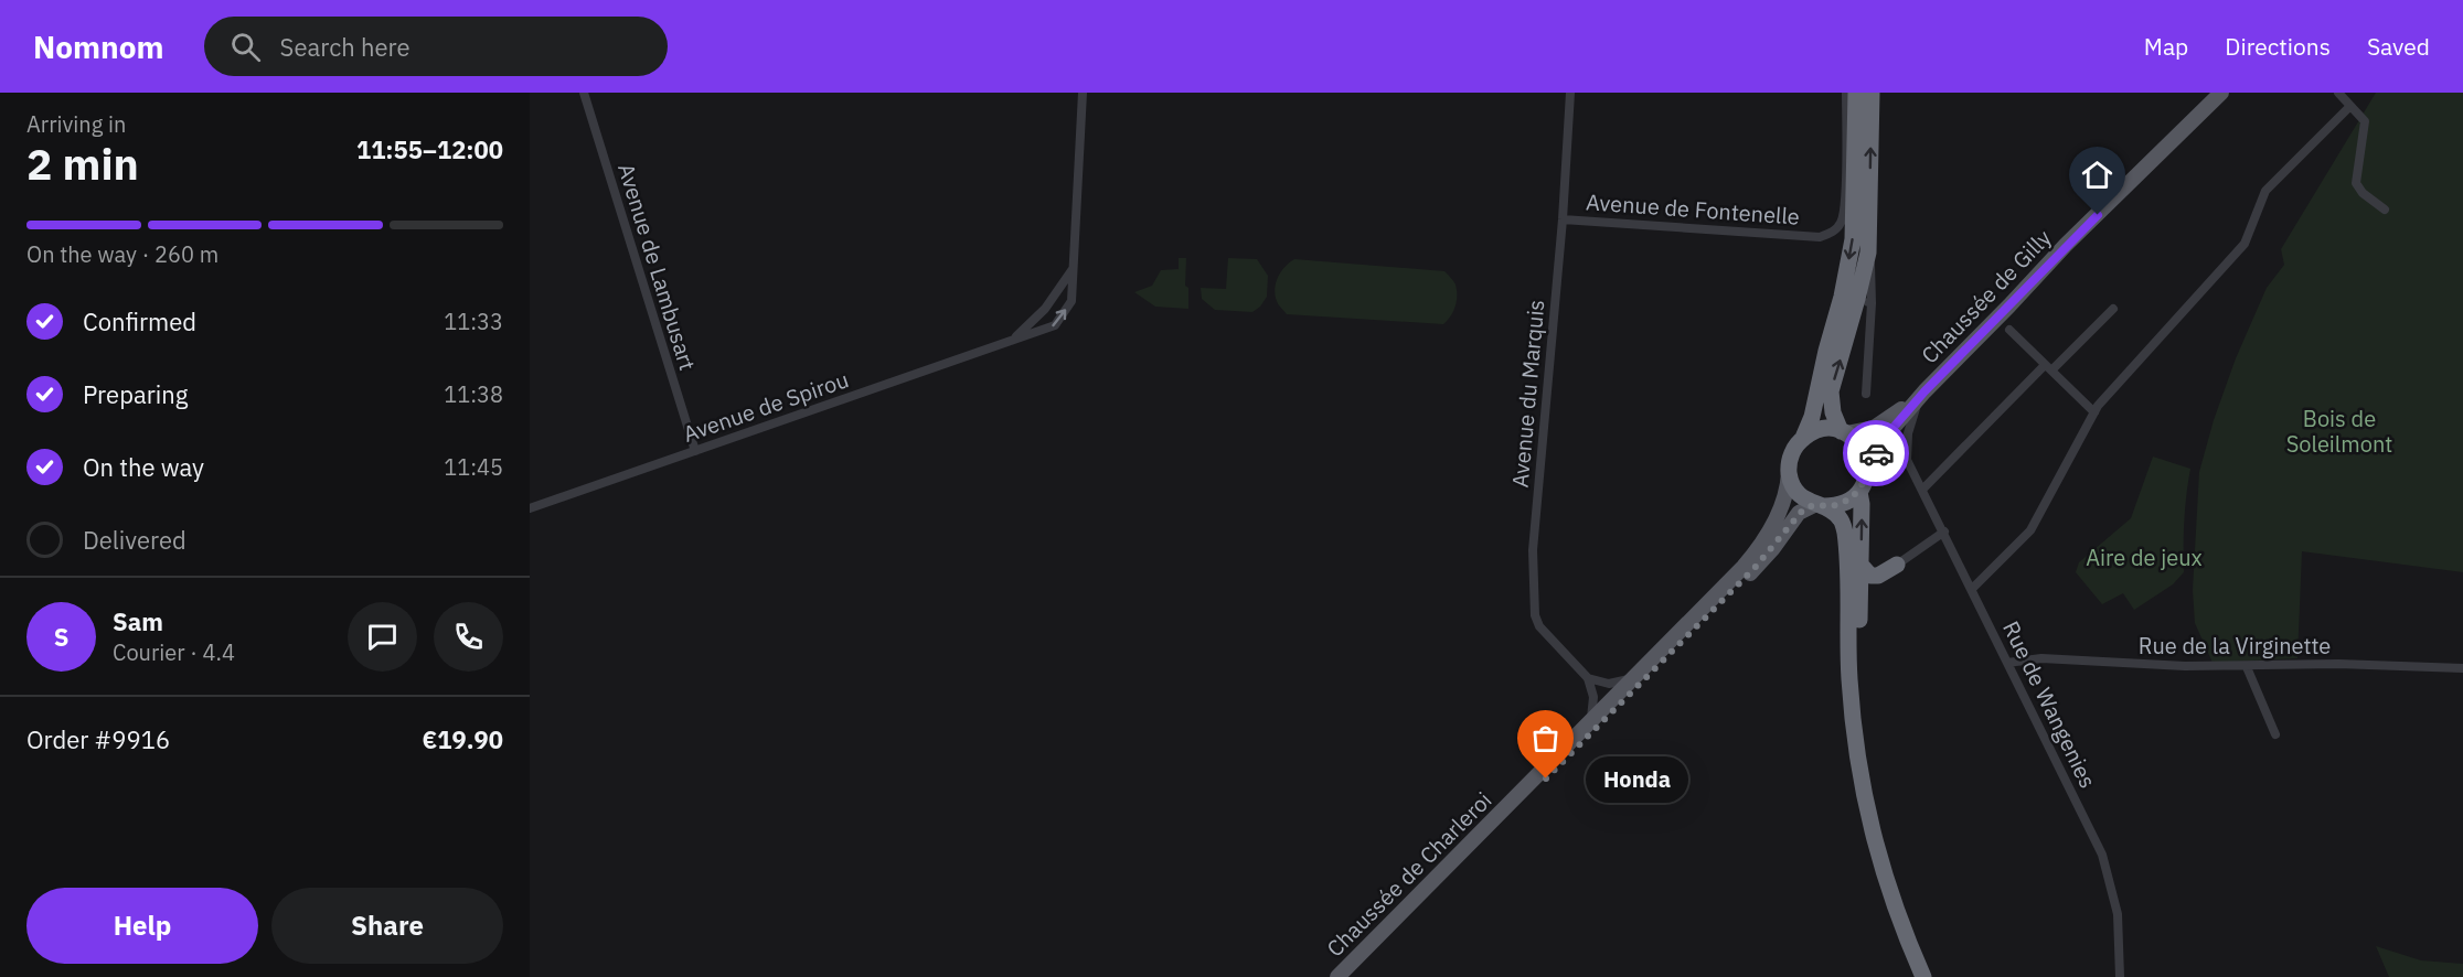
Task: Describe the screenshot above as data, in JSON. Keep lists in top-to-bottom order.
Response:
{
  "streets": {
    "main road": ["Chaussée de Gilly", "Chaussée de Charleroi"],
    "street": [
      "Avenue de Fontenelle",
      "Avenue de Lambusart",
      "Avenue du Marquis",
      "Avenue de Spirou",
      "Rue de la Virginette",
      "Rue de Wangenies"
    ]
  },
  "crossings": [
    ["Avenue de Fontenelle", "Avenue du Marquis"],
    ["Avenue de Lambusart", "Avenue de Spirou"],
    ["Chaussée de Gilly", "Chaussée de Charleroi"],
    ["Rue de la Virginette", "Rue de Wangenies"]
  ],
  "parks": ["Bois de Soleilmont", "Aire de jeux"],
  "places": ["Honda"],
  "page": {
    "header": "Nomnom",
    "search": "Search here",
    "nav": ["Map", "Directions", "Saved"],
    "heading": ["2 min", "Arriving in", "11:55–12:00"],
    "panel": [
      "Sam",
      "Courier · 4.4",
      "Order #9916",
      "€19.90"
    ],
    "bar": "On the way · 260 m",
    "list": [
      ["Confirmed", "11:33"],
      ["Preparing", "11:38"],
      ["On the way", "11:45"],
      "Delivered"
    ],
    "round": "S",
    "bubble": "Honda",
    "buttons": ["Help", "Share"]
  }
}
